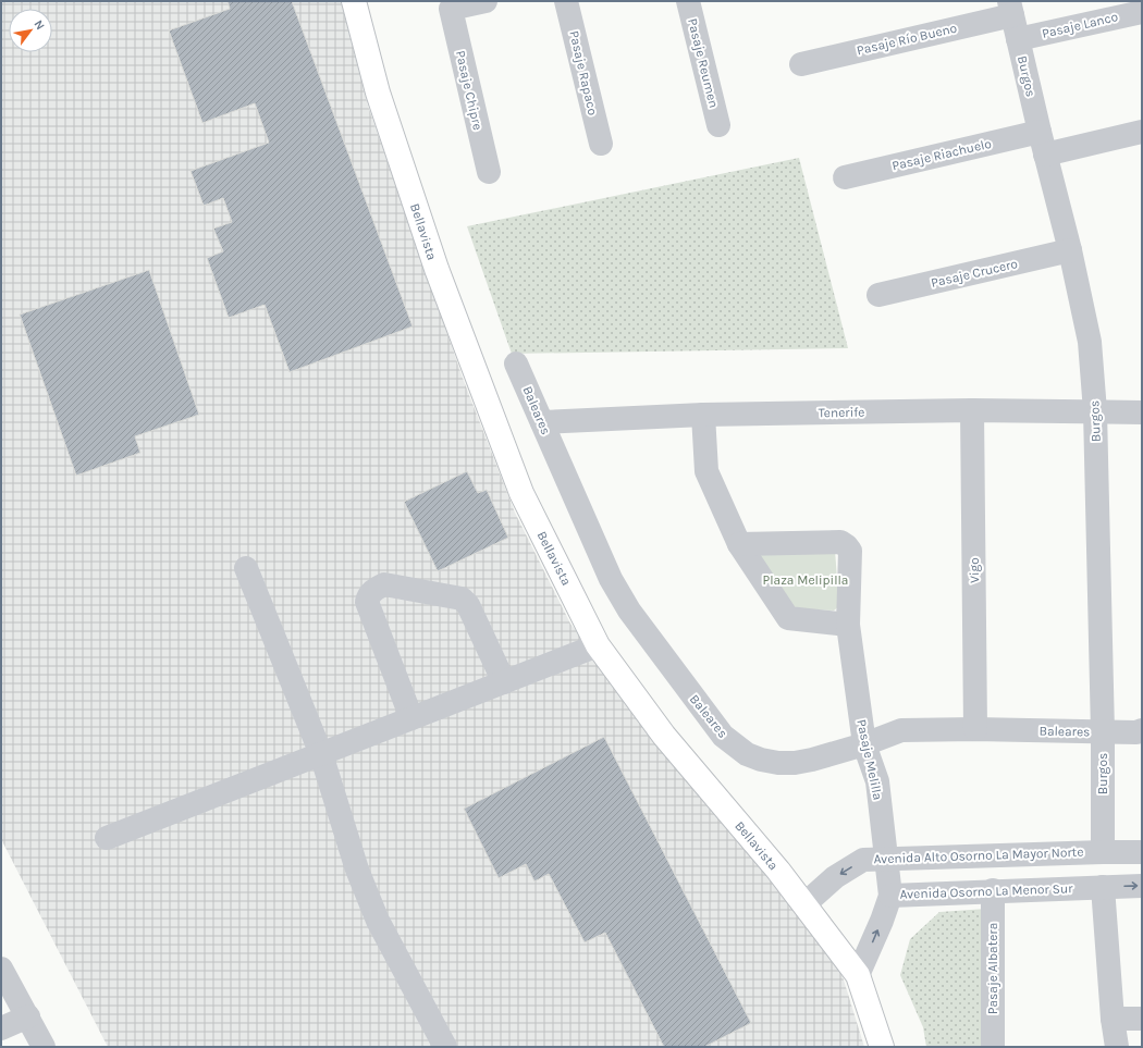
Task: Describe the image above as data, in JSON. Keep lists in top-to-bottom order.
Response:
{
  "streets": {
    "main road": ["Bellavista"],
    "street": [
      "Pasaje Lanco",
      "Pasaje Río Bueno",
      "Pasaje Reumen",
      "Pasaje Rapaco",
      "Burgos",
      "Pasaje Chipre",
      "Pasaje Riachuelo",
      "Pasaje Crucero",
      "Baleares",
      "Tenerife",
      "Vigo",
      "Pasaje Melilla",
      "Avenida Alto Osorno La Mayor Norte",
      "Avenida Osorno La Menor Sur",
      "Pasaje Albatera"
    ]
  },
  "crossings": [
    ["Pasaje Lanco", "Burgos"],
    ["Pasaje Río Bueno", "Burgos"],
    ["Burgos", "Pasaje Riachuelo"],
    ["Burgos", "Pasaje Crucero"],
    ["Burgos", "Baleares"],
    ["Burgos", "Tenerife"],
    ["Burgos", "Avenida Alto Osorno La Mayor Norte"],
    ["Bellavista", "Avenida Alto Osorno La Mayor Norte"],
    ["Bellavista", "Avenida Osorno La Menor Sur"],
    ["Baleares", "Tenerife"],
    ["Baleares", "Vigo"],
    ["Baleares", "Pasaje Melilla"],
    ["Tenerife", "Vigo"],
    ["Pasaje Melilla", "Avenida Alto Osorno La Mayor Norte"],
    ["Pasaje Melilla", "Avenida Osorno La Menor Sur"],
    ["Avenida Osorno La Menor Sur", "Pasaje Albatera"]
  ],
  "parks": ["Plaza Melipilla"],
  "north": "top right"
}
